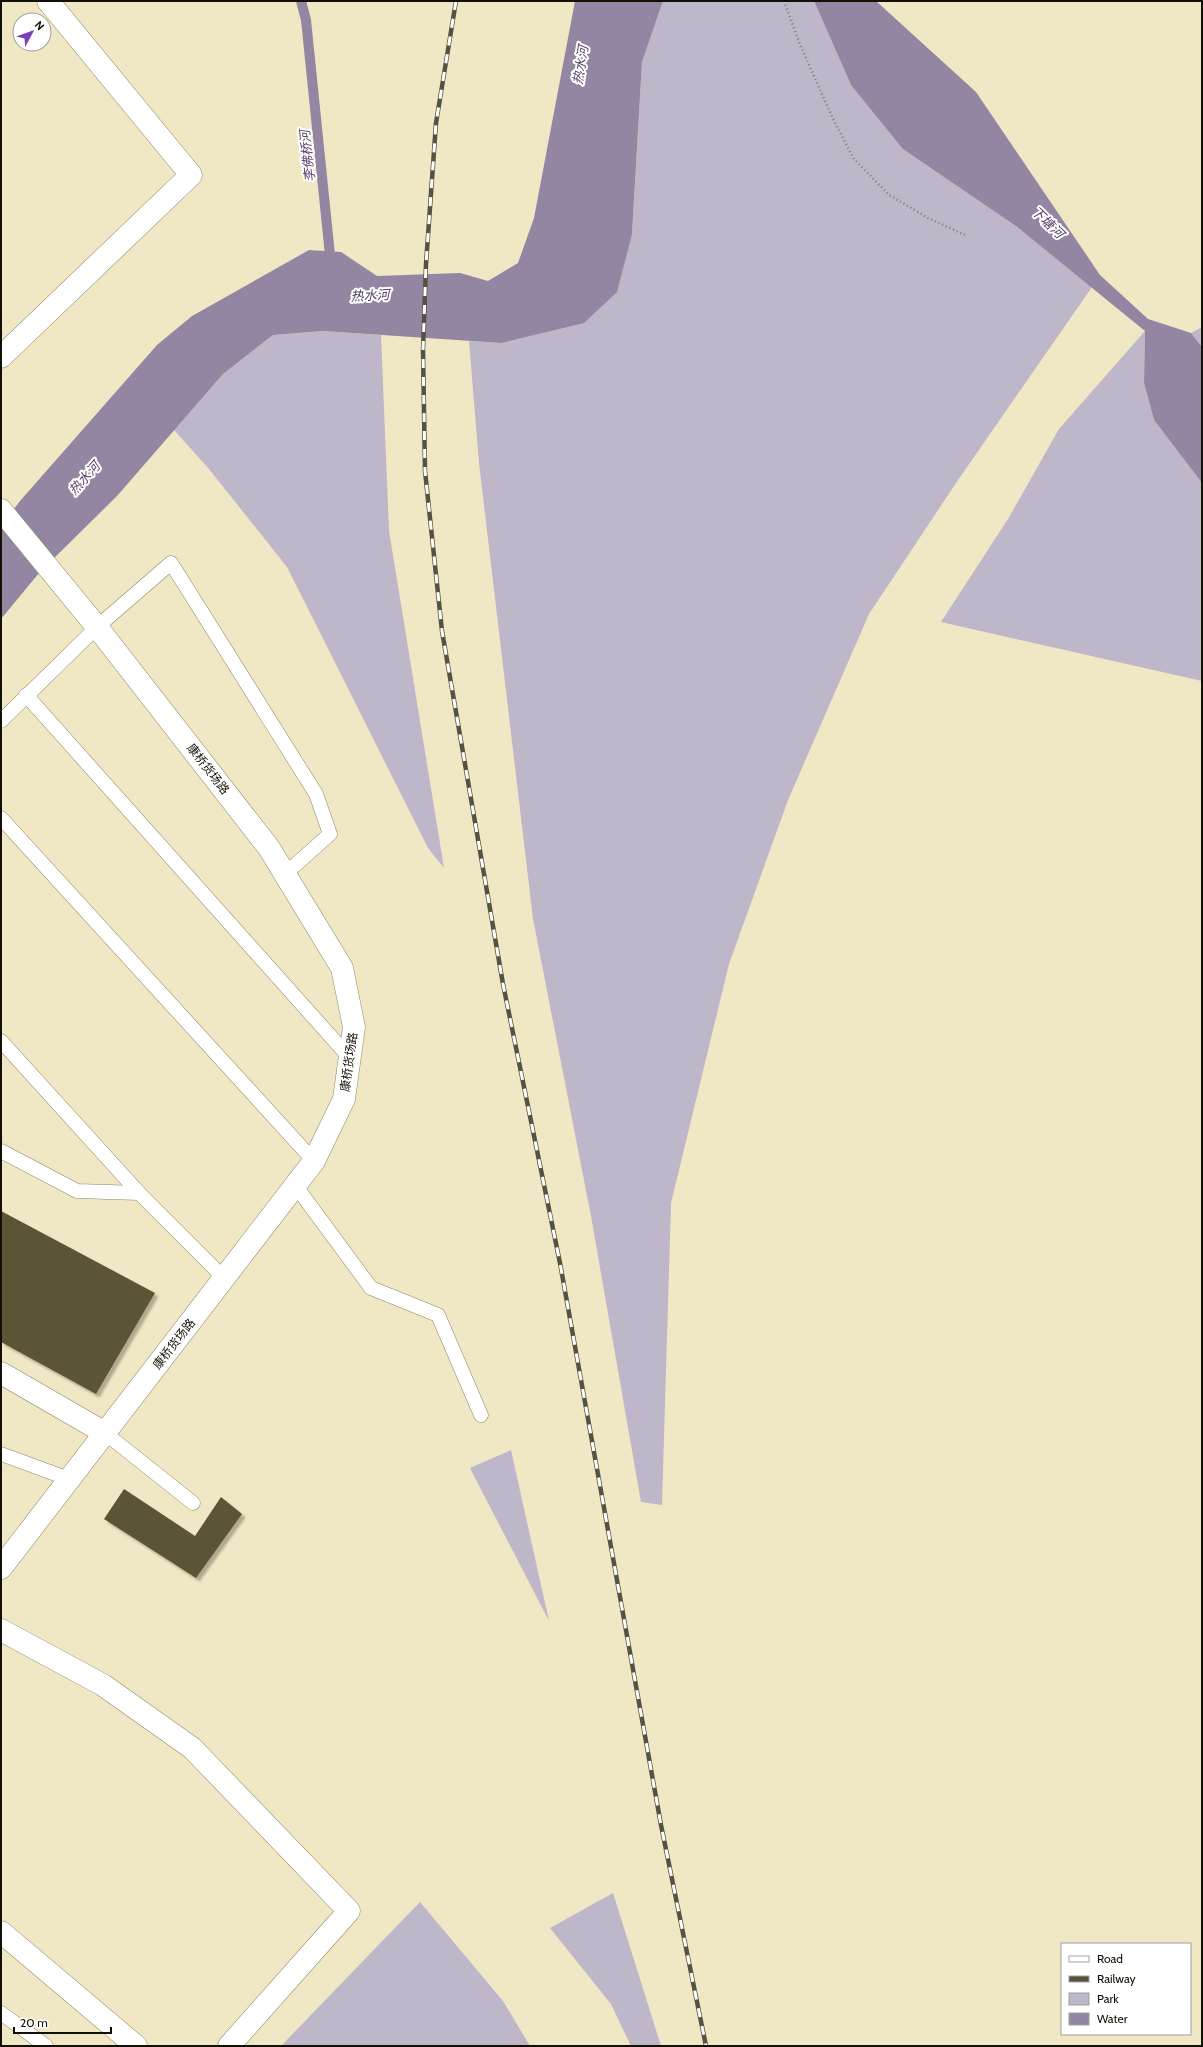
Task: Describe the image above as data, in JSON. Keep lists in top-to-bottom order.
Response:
{
  "streets": {
    "street": ["康桥货场路"]
  },
  "water": ["热水河", "李佛桥河", "下塘河"],
  "legend": [
    "Road",
    "Railway",
    "Park",
    "Water"
  ],
  "scale_bar": "20 m",
  "north": "top right"
}
